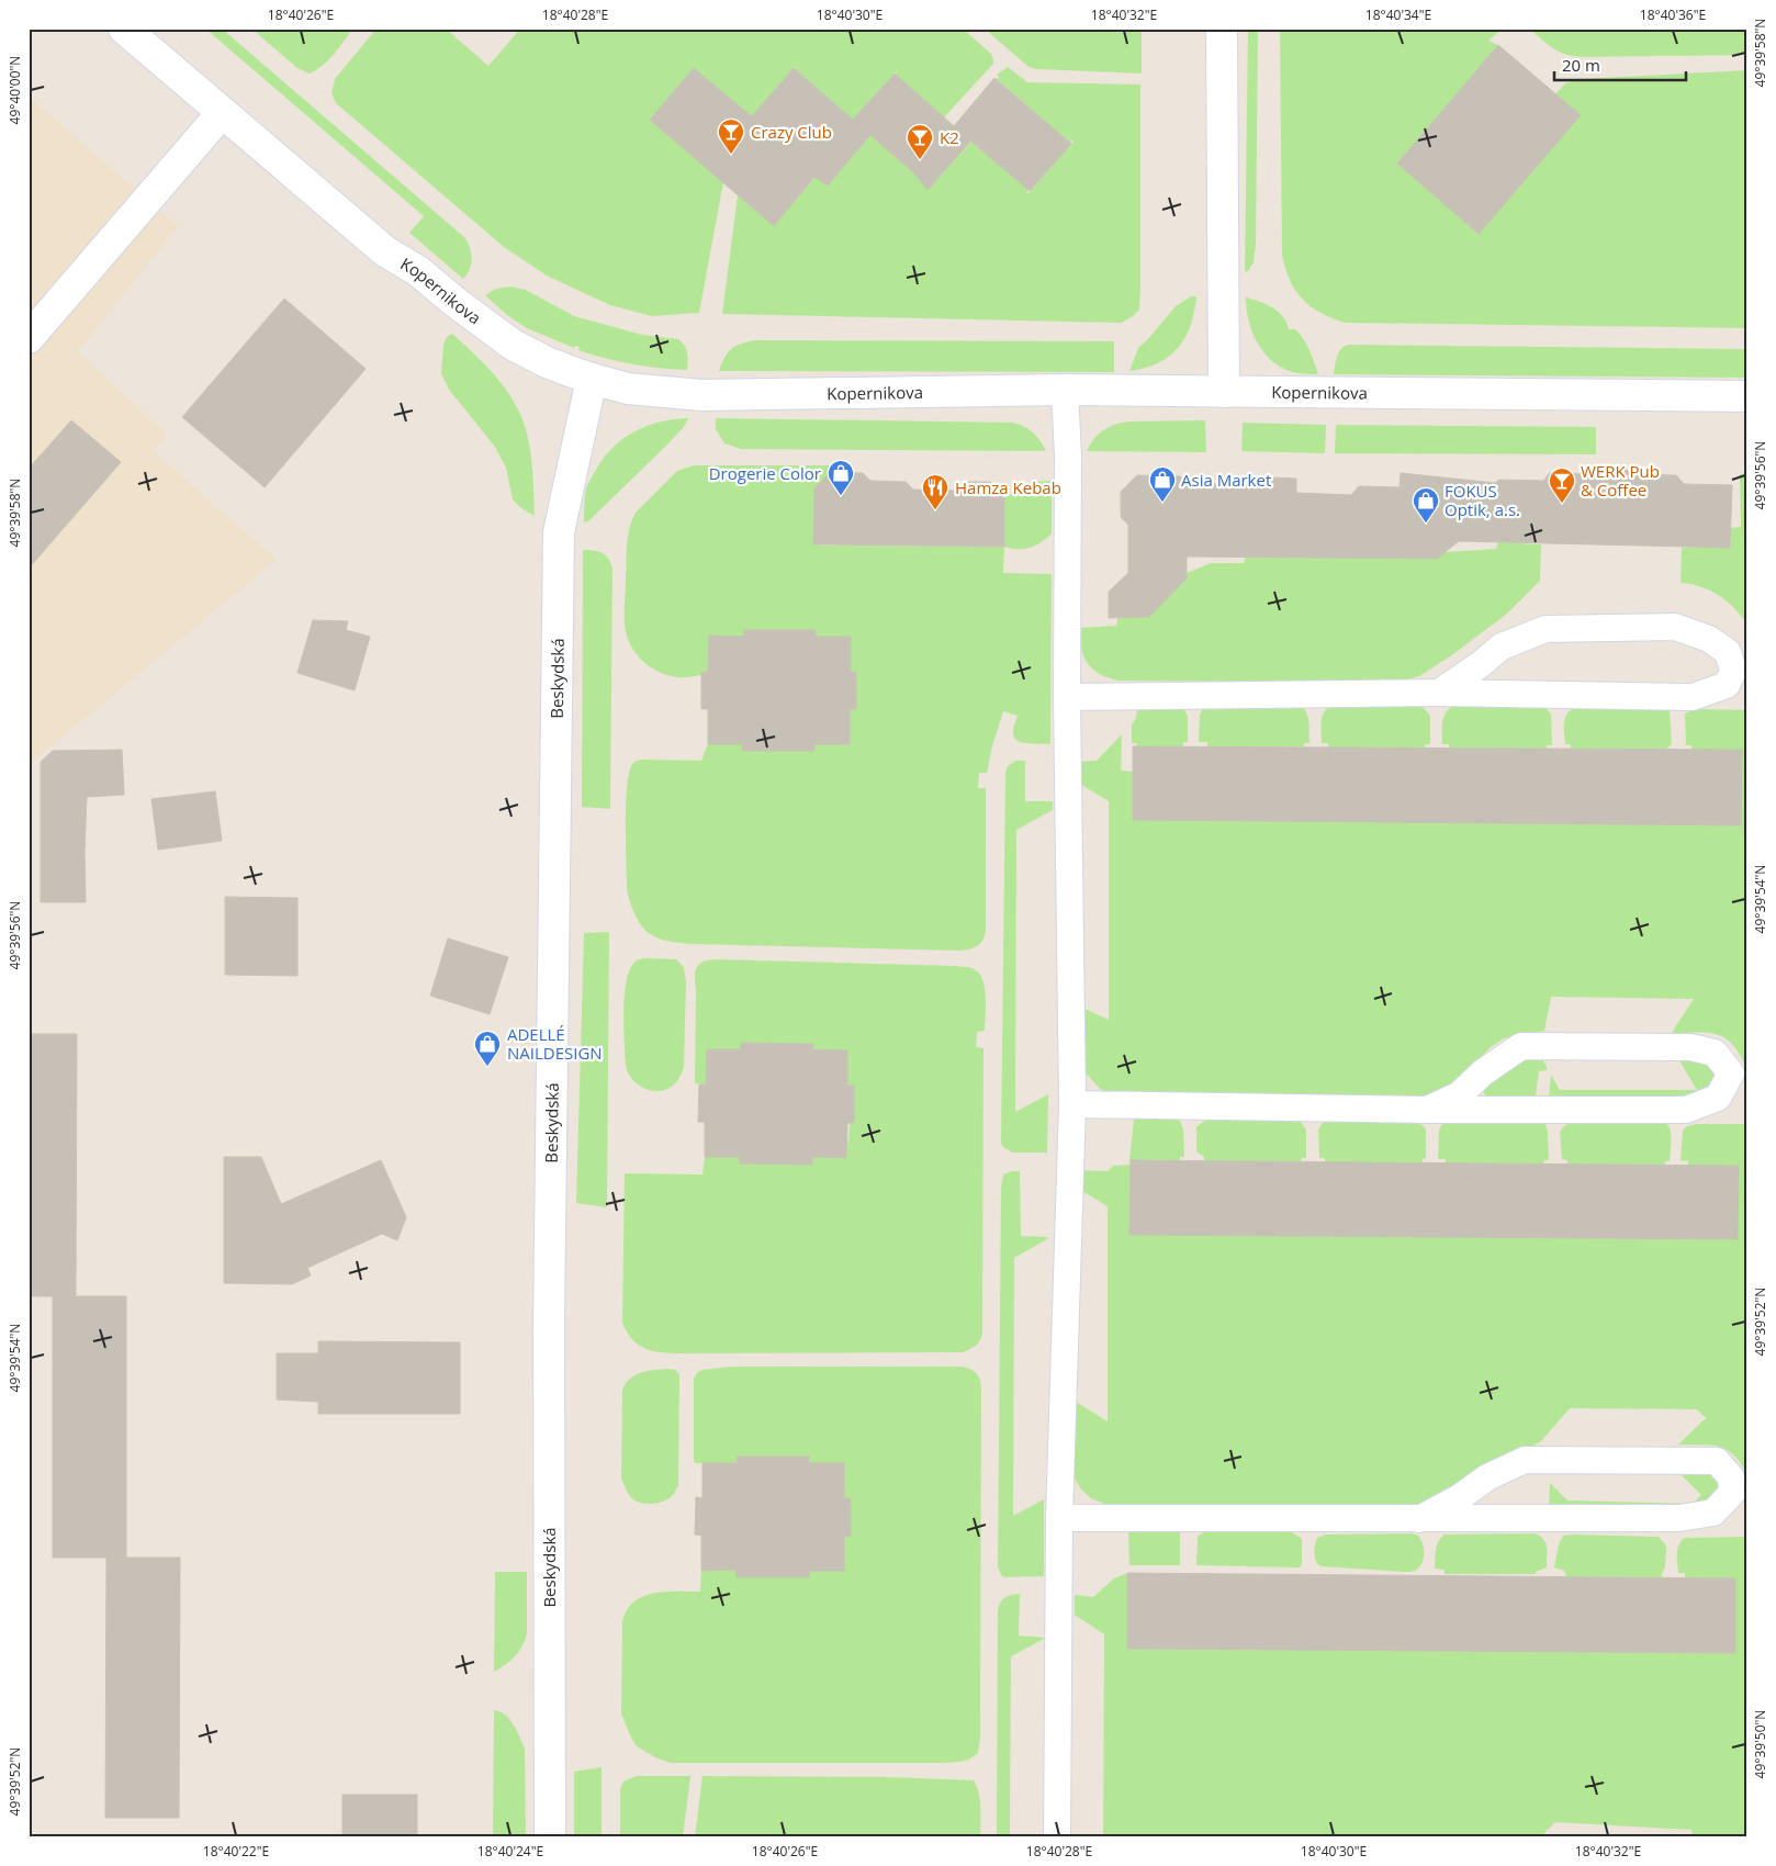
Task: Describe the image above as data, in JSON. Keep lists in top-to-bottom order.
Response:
{
  "streets": {
    "street": ["Kopernikova", "Beskydská"]
  },
  "crossings": [
    ["Kopernikova", "Beskydská"]
  ],
  "places": {
    "bar": ["Crazy Club", "K2", "WERK Pub & Coffee"],
    "shop": [
      "Drogerie Color",
      "Asia Market",
      "FOKUS Optik, a.s.",
      "ADELLÉ NAILDESIGN"
    ],
    "restaurant": ["Hamza Kebab"]
  },
  "scale_bar": "20 m",
  "coordinates": [
    "18°40'26\"E",
    "18°40'28\"E",
    "18°40'30\"E",
    "18°40'32\"E",
    "18°40'34\"E",
    "18°40'36\"E",
    "49°39'58\"N",
    "49°40'00\"N",
    "49°39'56\"N",
    "49°39'54\"N",
    "49°39'52\"N",
    "49°39'50\"N",
    "18°40'22\"E",
    "18°40'24\"E"
  ]
}
